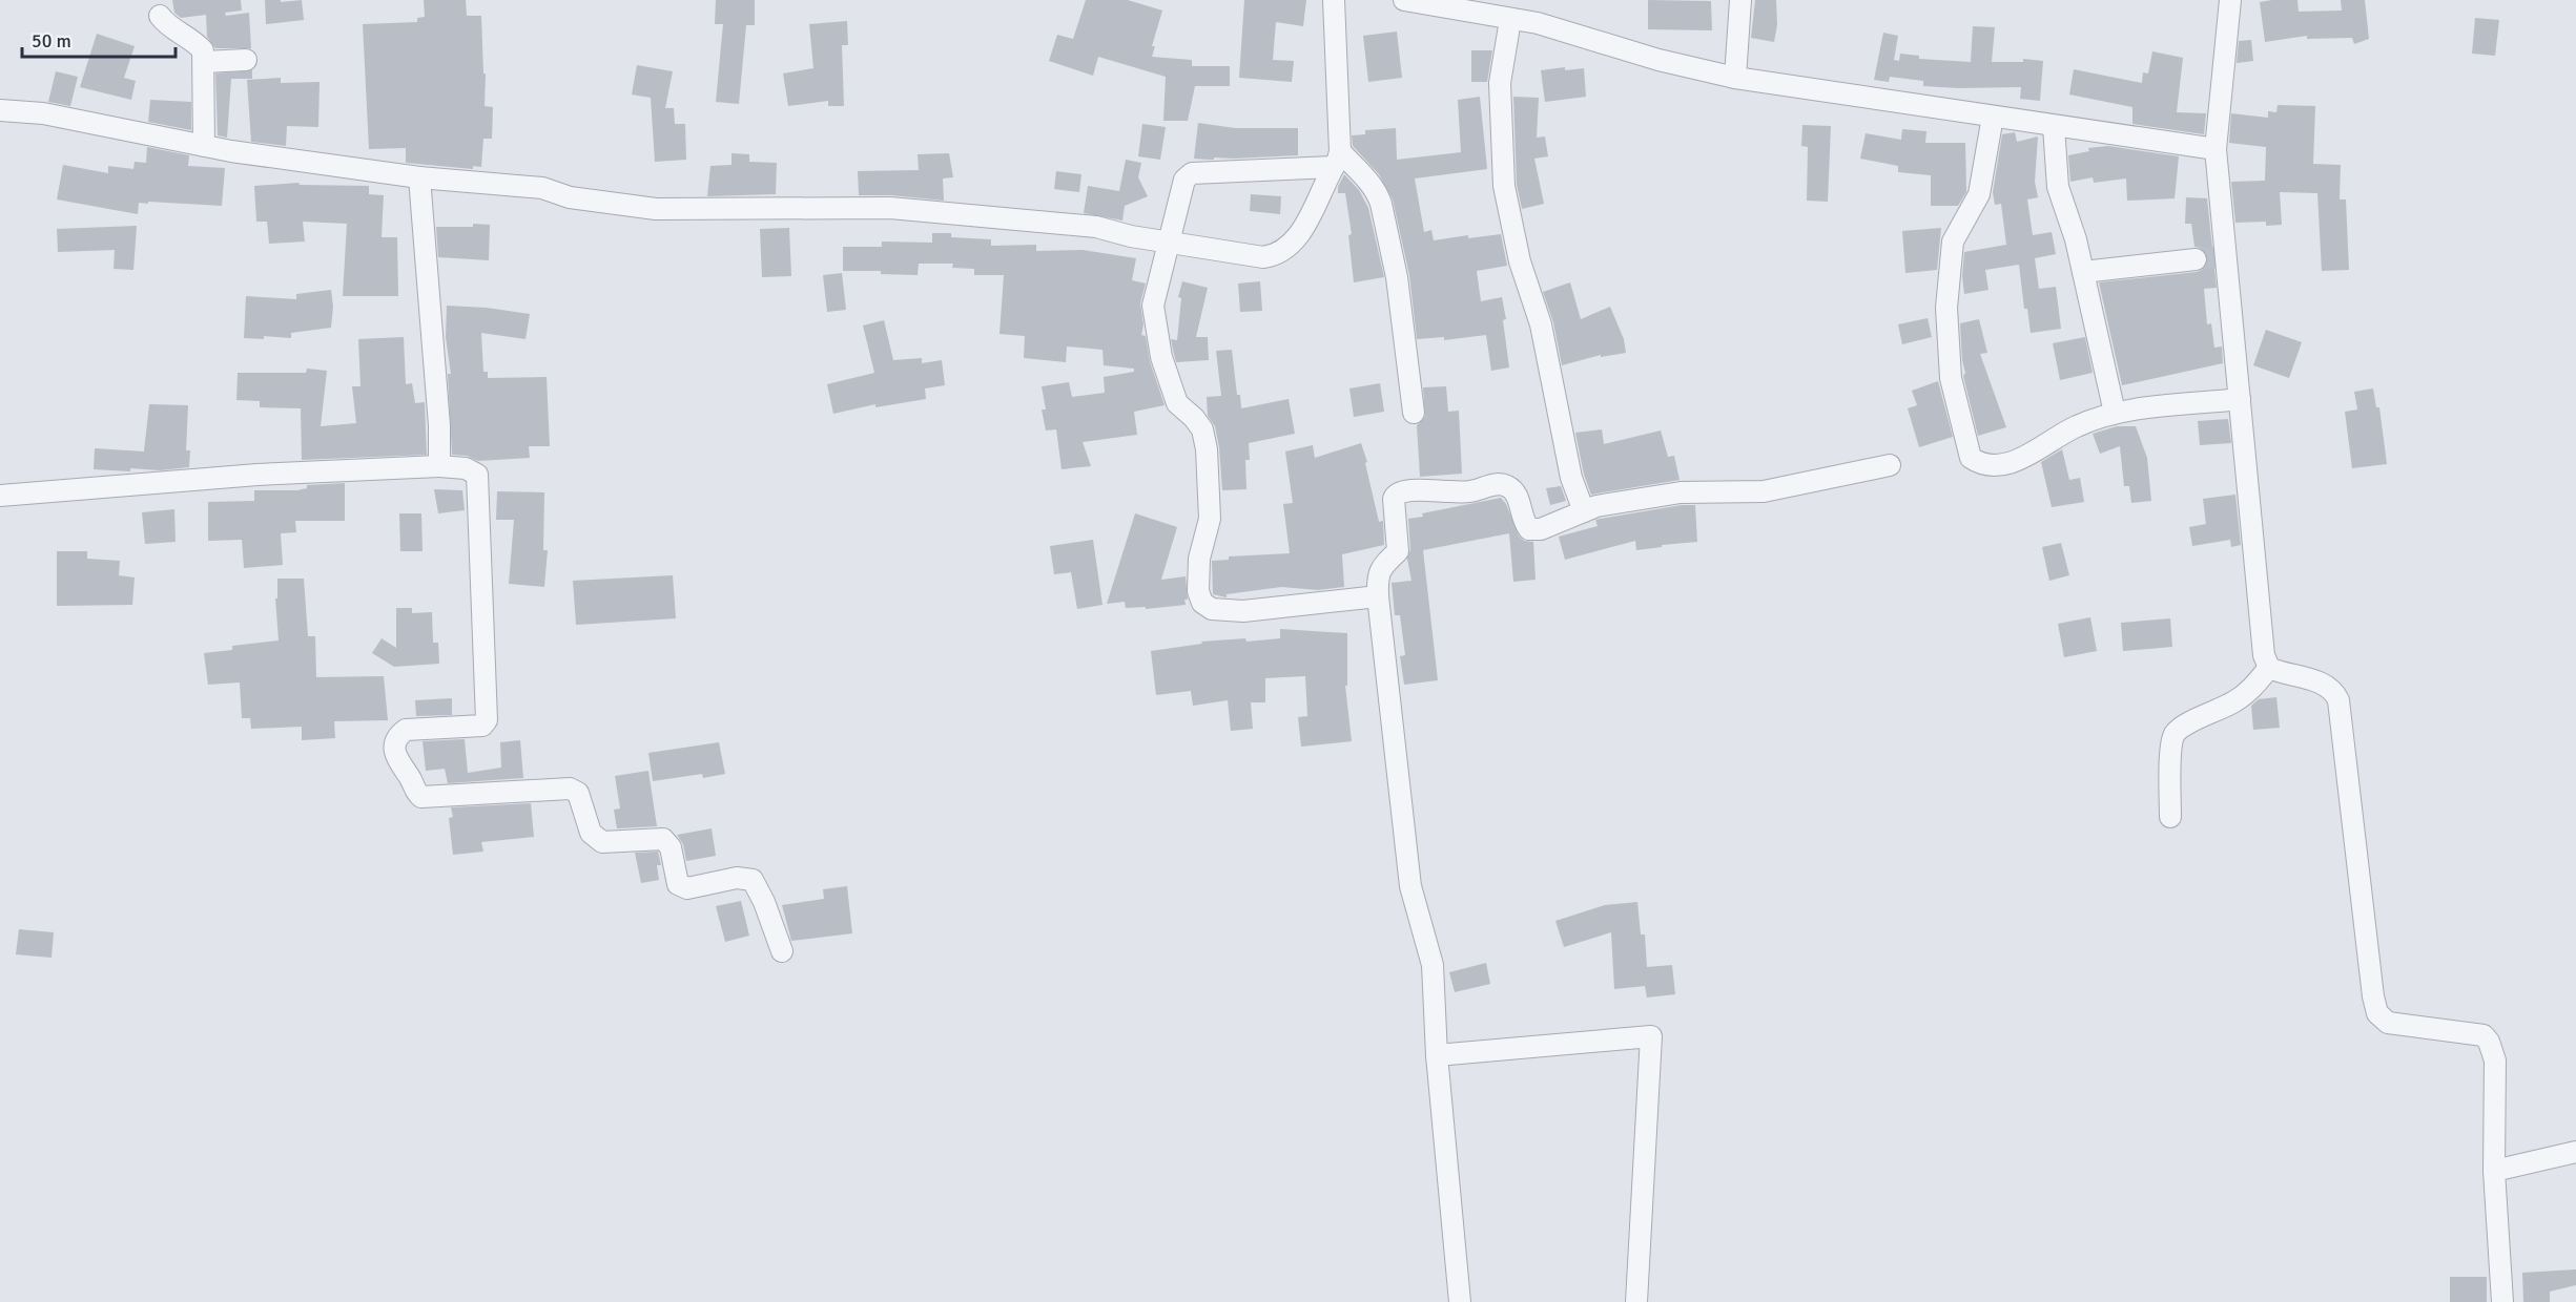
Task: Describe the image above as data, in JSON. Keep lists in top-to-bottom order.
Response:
{
  "scale_bar": "50 m"
}
